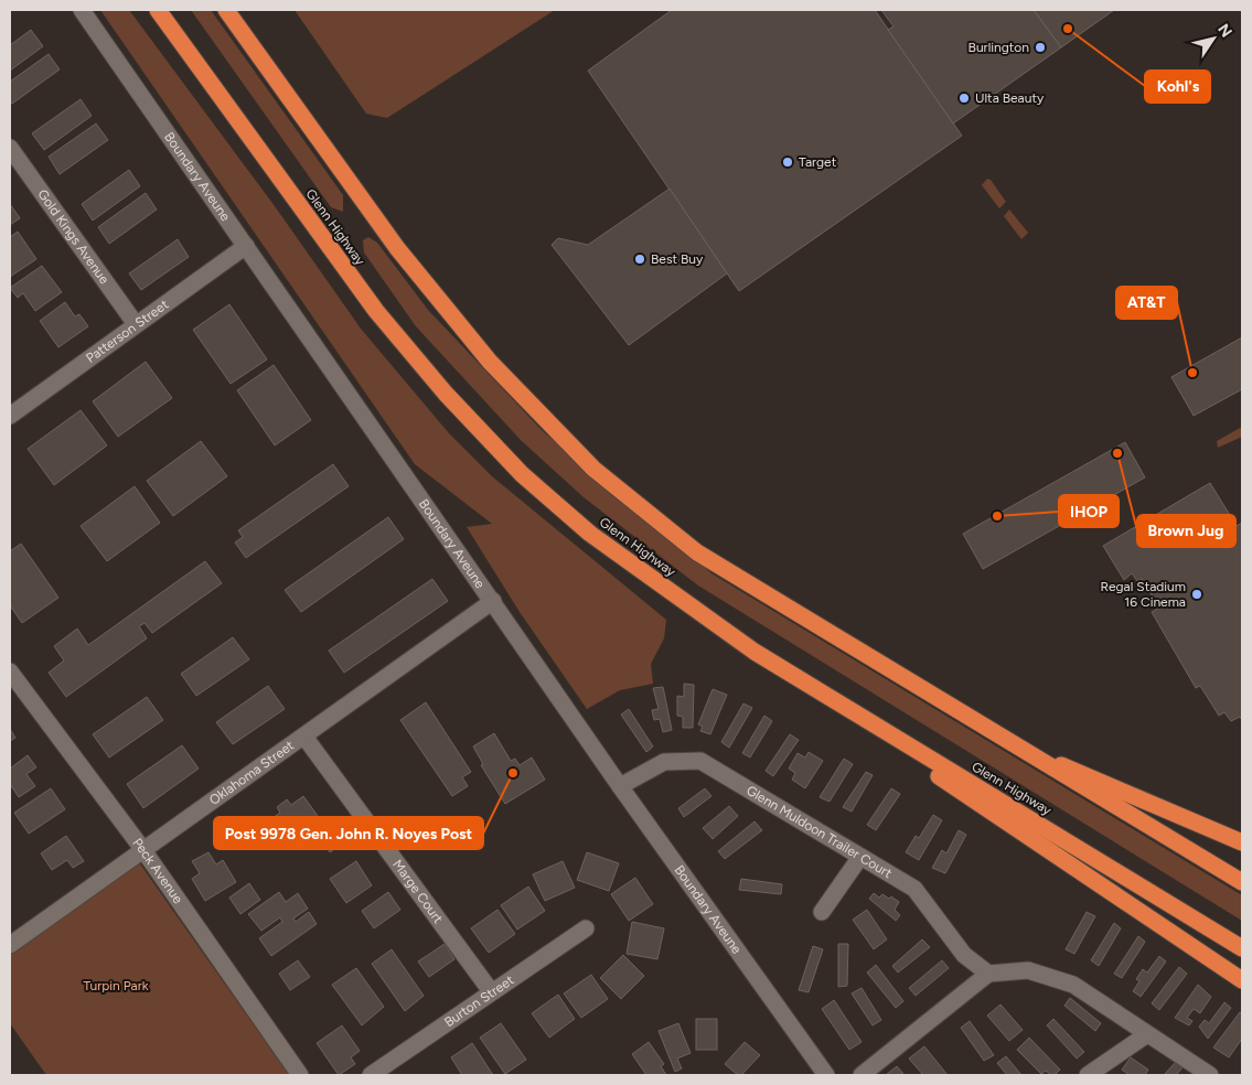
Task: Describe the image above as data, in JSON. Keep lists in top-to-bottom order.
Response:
{
  "streets": {
    "highway": ["Glenn Highway"],
    "street": [
      "Boundary Aveune",
      "Gold Kings Avenue",
      "Patterson Street",
      "Oklahoma Street",
      "Glenn Muldoon Trailer Court",
      "Peck Avenue",
      "Marge Court",
      "Burton Street"
    ]
  },
  "crossings": [
    ["Boundary Aveune", "Patterson Street"],
    ["Boundary Aveune", "Oklahoma Street"],
    ["Boundary Aveune", "Glenn Muldoon Trailer Court"],
    ["Gold Kings Avenue", "Patterson Street"],
    ["Oklahoma Street", "Peck Avenue"],
    ["Oklahoma Street", "Marge Court"],
    ["Marge Court", "Burton Street"]
  ],
  "parks": ["Turpin Park"],
  "places": [
    "Kohl's",
    "Burlington",
    "Ulta Beauty",
    "Target",
    "Best Buy",
    "AT&T",
    "Brown Jug",
    "IHOP",
    "Regal Stadium 16 Cinema",
    "Post 9978 Gen. John R. Noyes Post"
  ],
  "north": "top right"
}
